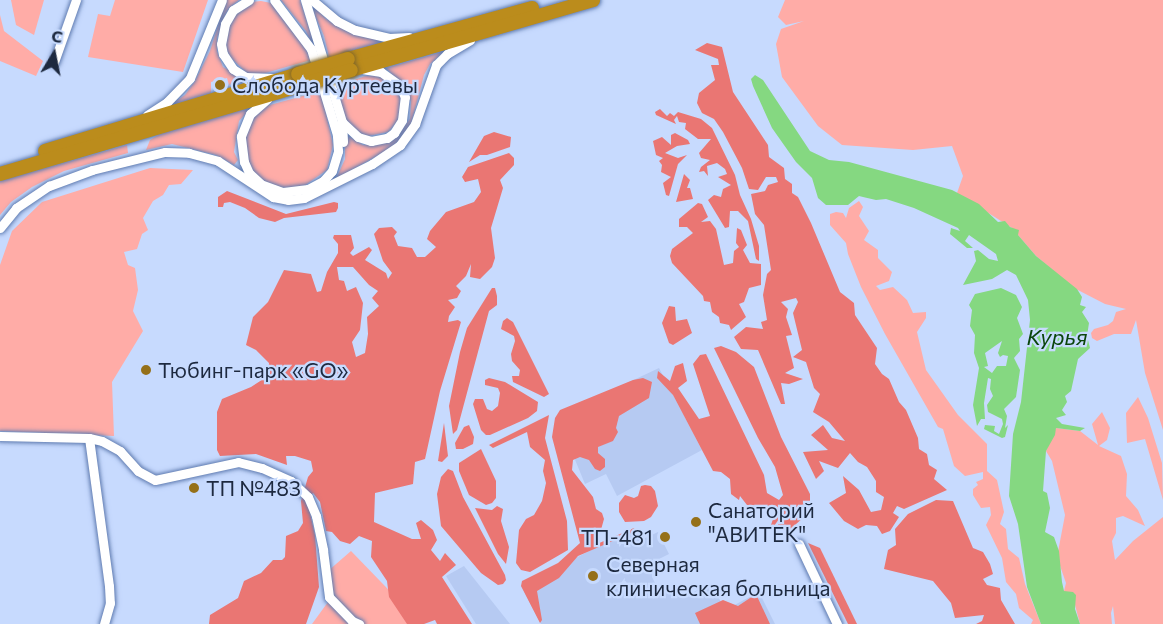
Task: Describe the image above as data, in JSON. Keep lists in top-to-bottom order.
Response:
{
  "water": ["Курья"],
  "places": [
    "Слобода Куртеевы",
    "Тюбинг-парк «GO»",
    "ТП №483",
    "Санаторий \"АВИТЕК\"",
    "ТП-481",
    "Северная клиническая больница"
  ],
  "north": "top"
}
